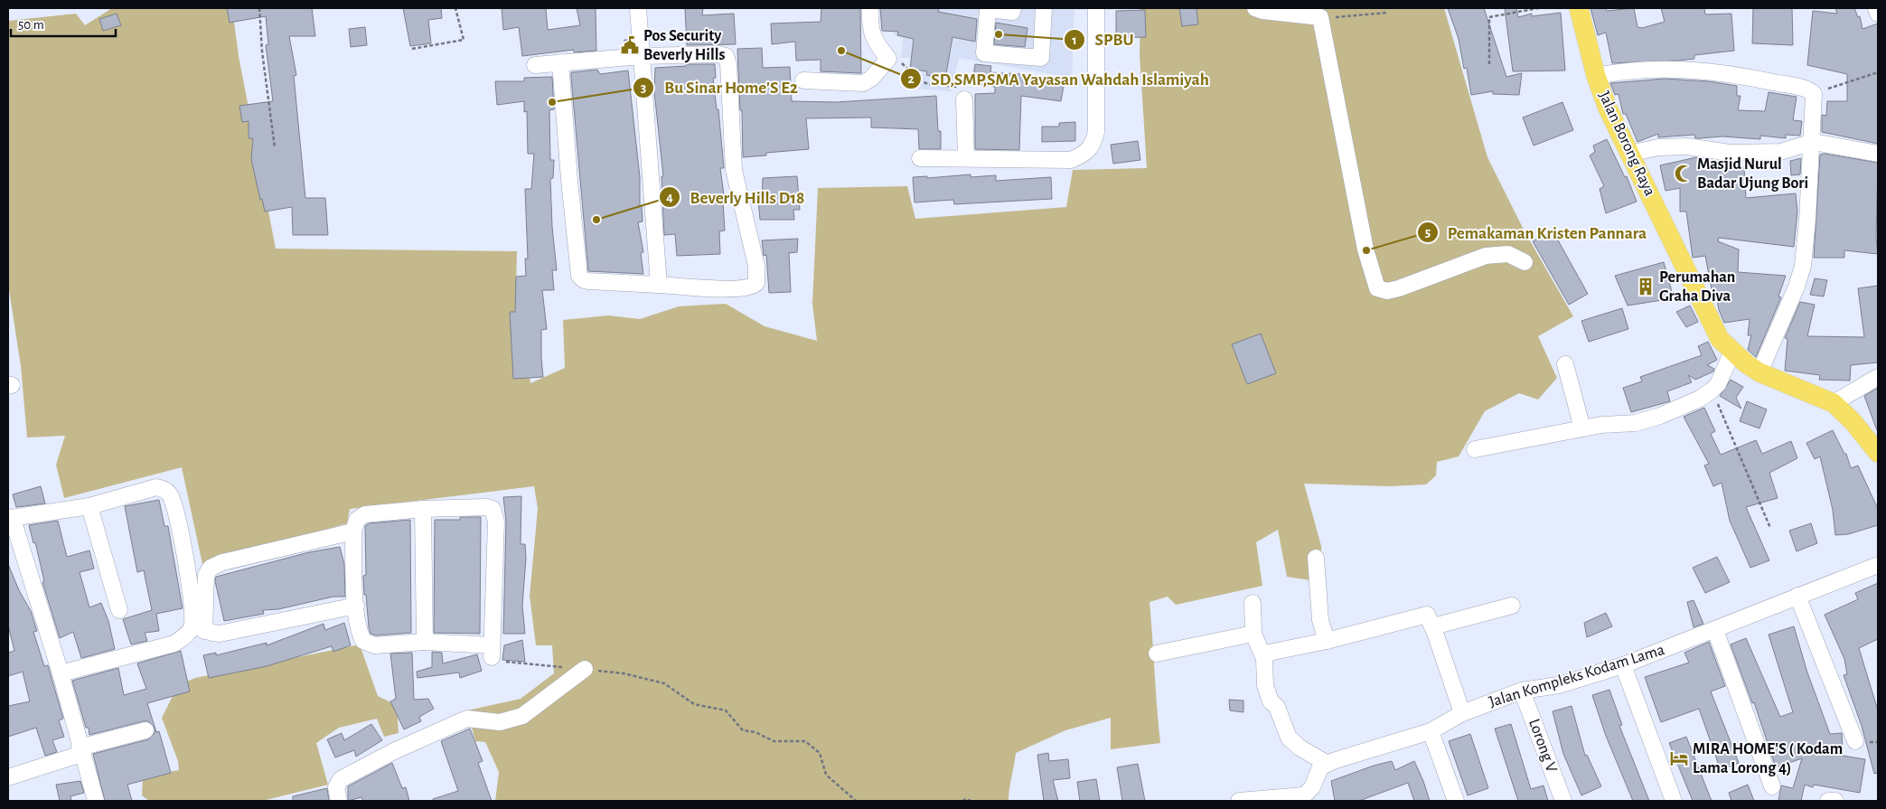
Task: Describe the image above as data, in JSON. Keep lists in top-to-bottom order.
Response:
{
  "streets": {
    "main road": ["Jalan Borong Raya"],
    "street": ["Jalan Kompleks Kodam Lama", "Lorong V"]
  },
  "crossings": [
    ["Jalan Kompleks Kodam Lama", "Lorong V"]
  ],
  "places": {
    "other": [
      "SPBU",
      "SD,SMP,SMA Yayasan Wahdah Islamiyah",
      "Bu Sinar Home'S E2",
      "Beverly Hills D18",
      "Pemakaman Kristen Pannara"
    ],
    "public building": ["Pos Security Beverly Hills"],
    "mosque": ["Masjid Nurul Badar Ujung Bori"],
    "building": ["Perumahan Graha Diva"],
    "hotel": ["MIRA HOME'S ( Kodam Lama Lorong 4)"]
  },
  "scale_bar": "50 m"
}
